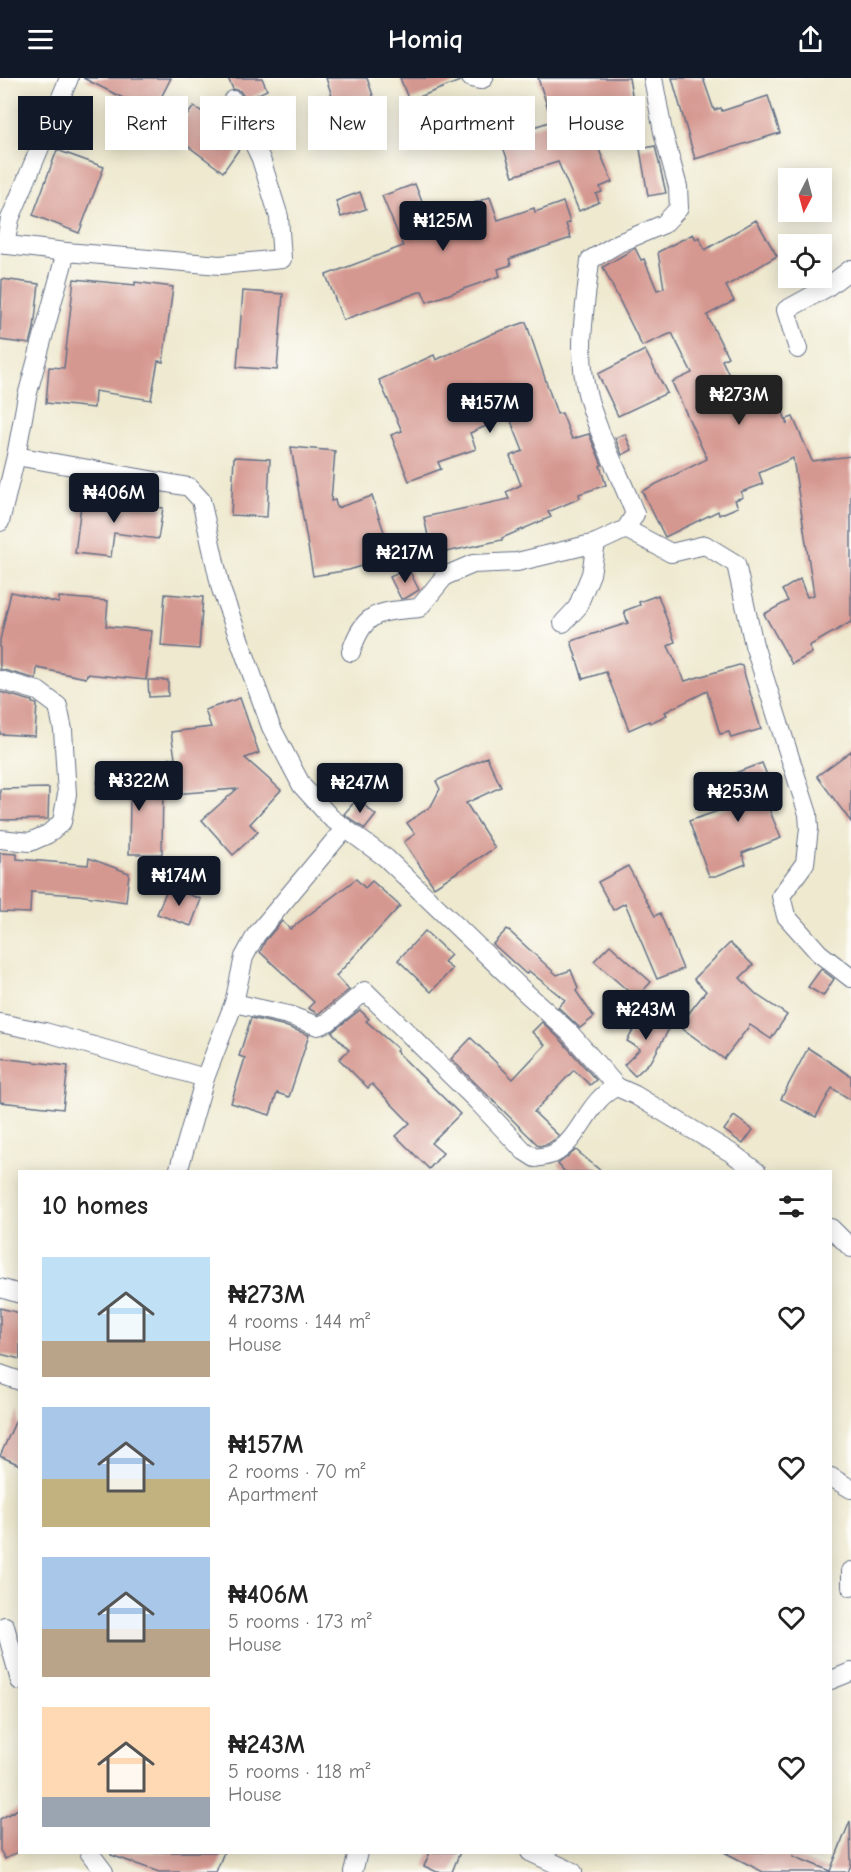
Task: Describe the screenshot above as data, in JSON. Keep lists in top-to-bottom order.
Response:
{
  "north": "bottom",
  "page": {
    "header": "Homiq",
    "chip": [
      "Buy",
      "Rent",
      "Filters",
      "New",
      "Apartment",
      "House"
    ],
    "price": [
      "₦125M",
      "₦273M",
      "₦157M",
      "₦406M",
      "₦217M",
      "₦322M",
      "₦247M",
      "₦253M",
      "₦174M",
      "₦243M"
    ],
    "heading": "10 homes",
    "list": [
      {
        "name": "₦273M",
        "note": "4 rooms · 144 m² · House"
      },
      {
        "name": "₦157M",
        "note": "2 rooms · 70 m² · Apartment"
      },
      {
        "name": "₦406M",
        "note": "5 rooms · 173 m² · House"
      },
      {
        "name": "₦243M",
        "note": "5 rooms · 118 m² · House"
      }
    ]
  }
}
